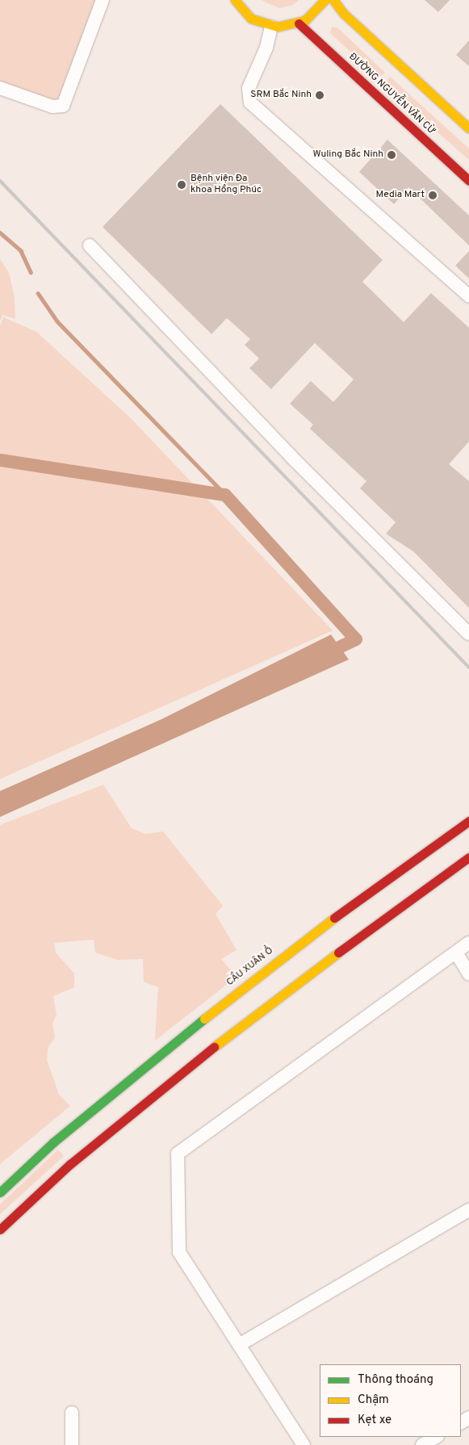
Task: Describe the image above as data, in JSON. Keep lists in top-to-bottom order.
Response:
{
  "streets": {
    "main road": ["ĐƯỜNG NGUYỄN VĂN CỪ", "CẦU XUÂN Ổ"]
  },
  "places": [
    "SRM Bắc Ninh",
    "Wuling Bắc Ninh",
    "Bệnh viện Đa khoa Hồng Phúc",
    "Media Mart"
  ],
  "legend": ["Thông thoáng", "Chậm", "Kẹt xe"]
}
